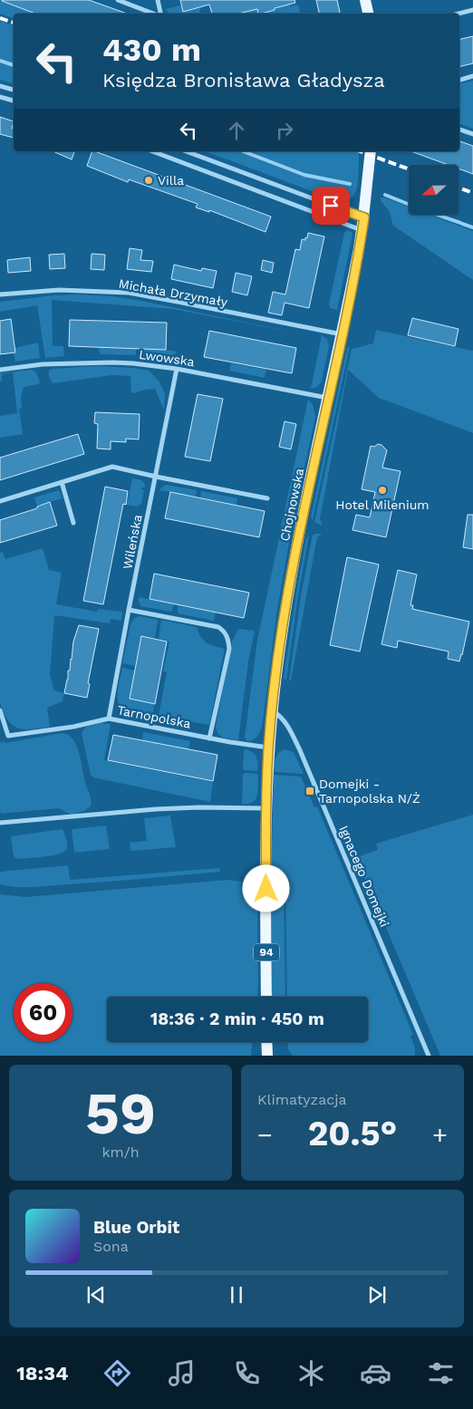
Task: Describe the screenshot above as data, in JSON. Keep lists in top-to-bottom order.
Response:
{
  "streets": {
    "main road": ["Chojnowska", "94"],
    "street": [
      "Michała Drzymały",
      "Lwowska",
      "Wileńska",
      "Tarnopolska",
      "Ignacego Domejki"
    ]
  },
  "crossings": [
    ["Michała Drzymały", "Chojnowska"],
    ["Lwowska", "Chojnowska"],
    ["Lwowska", "Wileńska"],
    ["Chojnowska", "Tarnopolska"],
    ["Chojnowska", "Ignacego Domejki"],
    ["Wileńska", "Tarnopolska"]
  ],
  "places": {
    "other": ["Villa", "Hotel Milenium"],
    "transit": ["Domejki - Tarnopolska N/Ż"]
  },
  "north": "left",
  "page": {
    "turn": ["430 m", "Księdza Bronisława Gładysza"],
    "limit": "60",
    "trip": "18:36 · 2 min · 450 m",
    "tile": [
      ["59", "km/h"],
      "Klimatyzacja"
    ],
    "heat": ["−", "20.5°", "+"],
    "song": ["Blue Orbit", "Sona"],
    "tabs": "18:34"
  }
}
